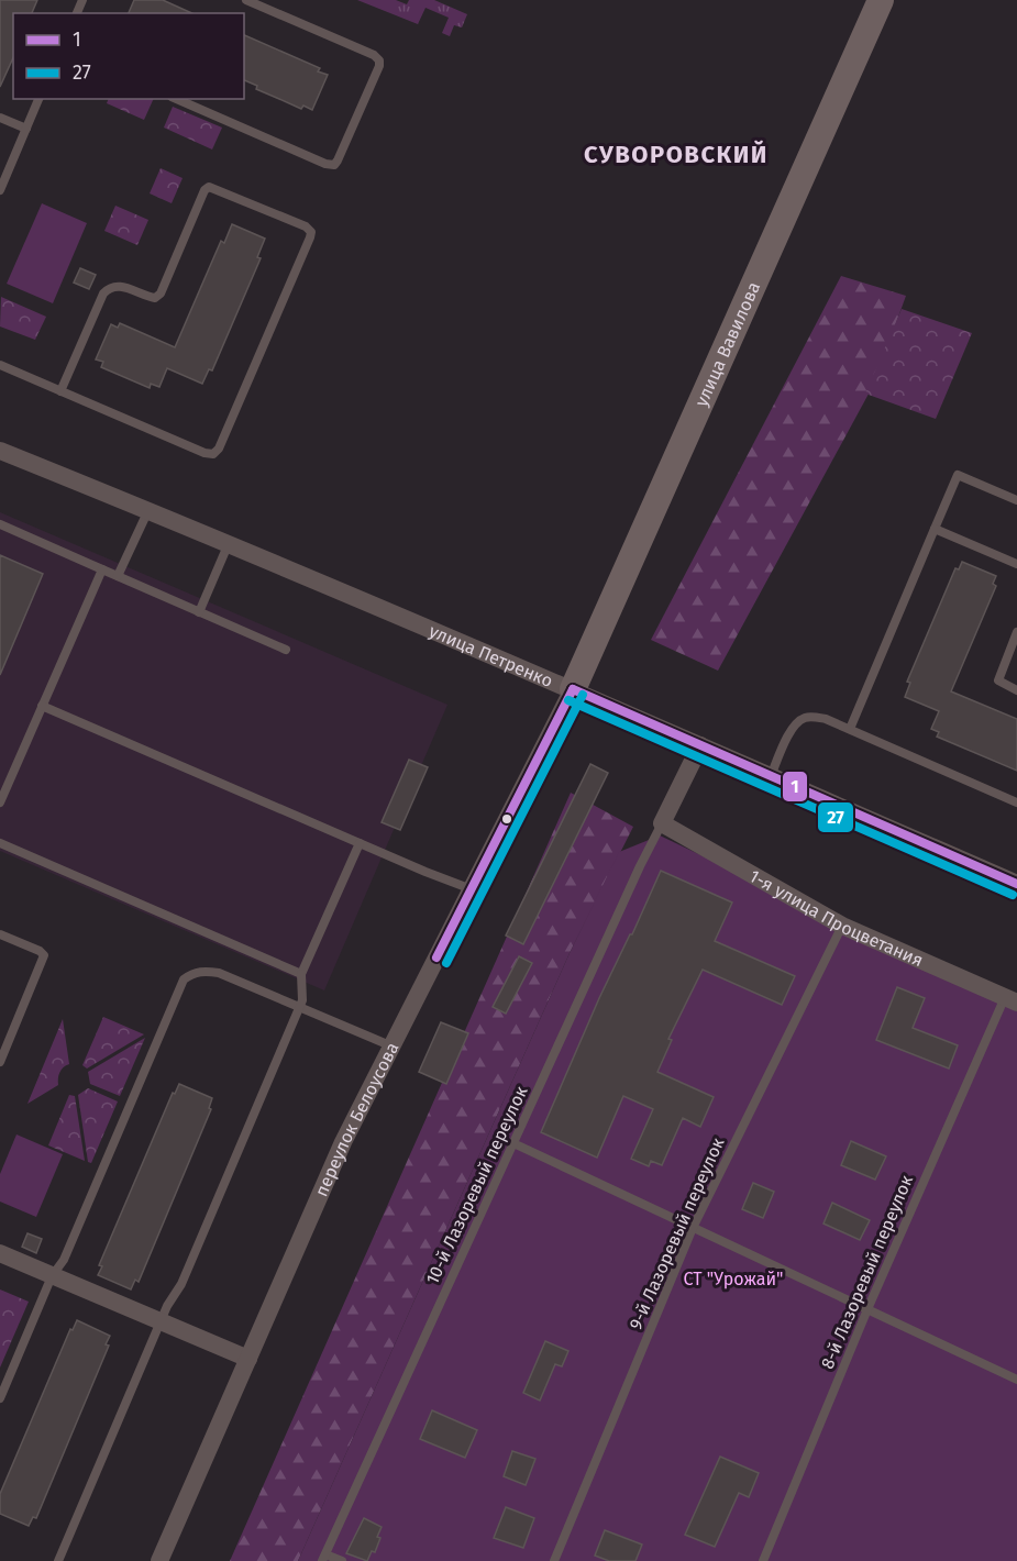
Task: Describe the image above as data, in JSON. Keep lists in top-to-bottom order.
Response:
{
  "streets": {
    "street": [
      "улица Вавилова",
      "улица Петренко",
      "1-я улица Процветания",
      "переулок Белоусова"
    ],
    "lane": ["10-й Лазоревый переулок", "9-й Лазоревый переулок", "8-й Лазоревый переулок"]
  },
  "crossings": [
    ["улица Вавилова", "улица Петренко"],
    ["улица Вавилова", "переулок Белоусова"],
    ["улица Петренко", "переулок Белоусова"],
    ["1-я улица Процветания", "10-й Лазоревый переулок"],
    ["1-я улица Процветания", "9-й Лазоревый переулок"],
    ["1-я улица Процветания", "8-й Лазоревый переулок"]
  ],
  "districts": ["СУВОРОВСКИЙ"],
  "parks": ["СТ \"Урожай\""],
  "lines": ["transit line 1", "transit line 27"],
  "legend": ["1", "27"]
}
